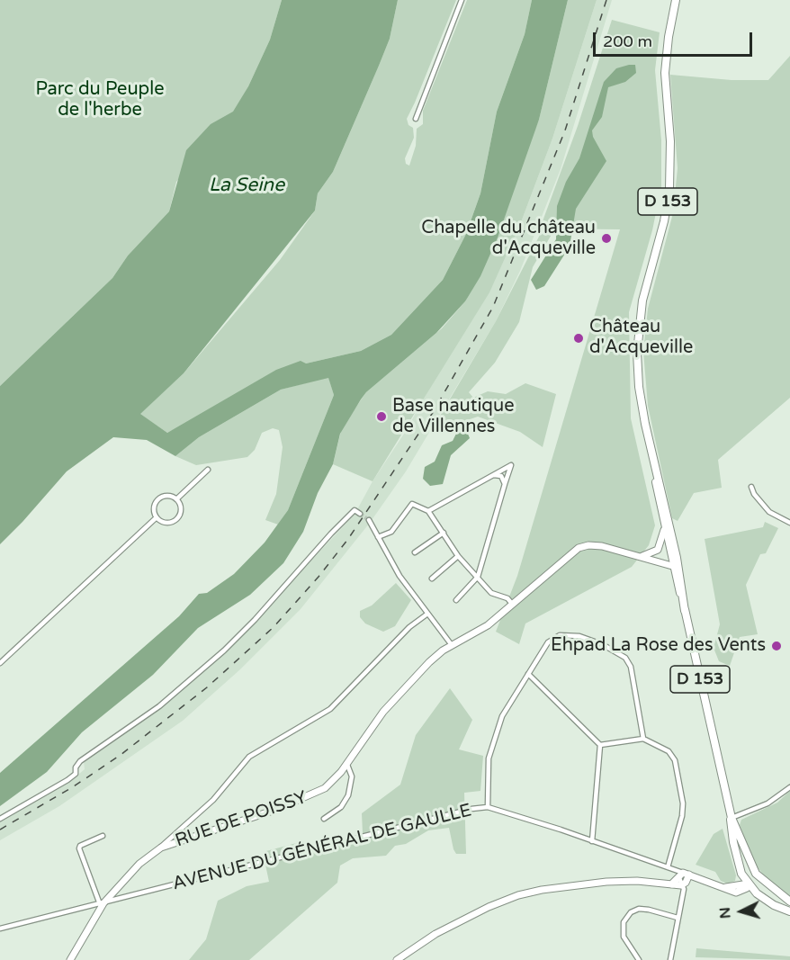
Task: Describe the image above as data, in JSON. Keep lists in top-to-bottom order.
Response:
{
  "streets": {
    "main road": ["D 153"],
    "street": ["RUE DE POISSY", "AVENUE DU GÉNÉRAL DE GAULLE"]
  },
  "crossings": [
    ["D 153", "RUE DE POISSY"],
    ["D 153", "AVENUE DU GÉNÉRAL DE GAULLE"],
    ["RUE DE POISSY", "AVENUE DU GÉNÉRAL DE GAULLE"]
  ],
  "water": ["La Seine"],
  "parks": ["Parc du Peuple de l'herbe"],
  "places": [
    "Chapelle du château d'Acqueville",
    "Château d'Acqueville",
    "Base nautique de Villennes",
    "Ehpad La Rose des Vents"
  ],
  "scale_bar": "200 m",
  "north": "left"
}
